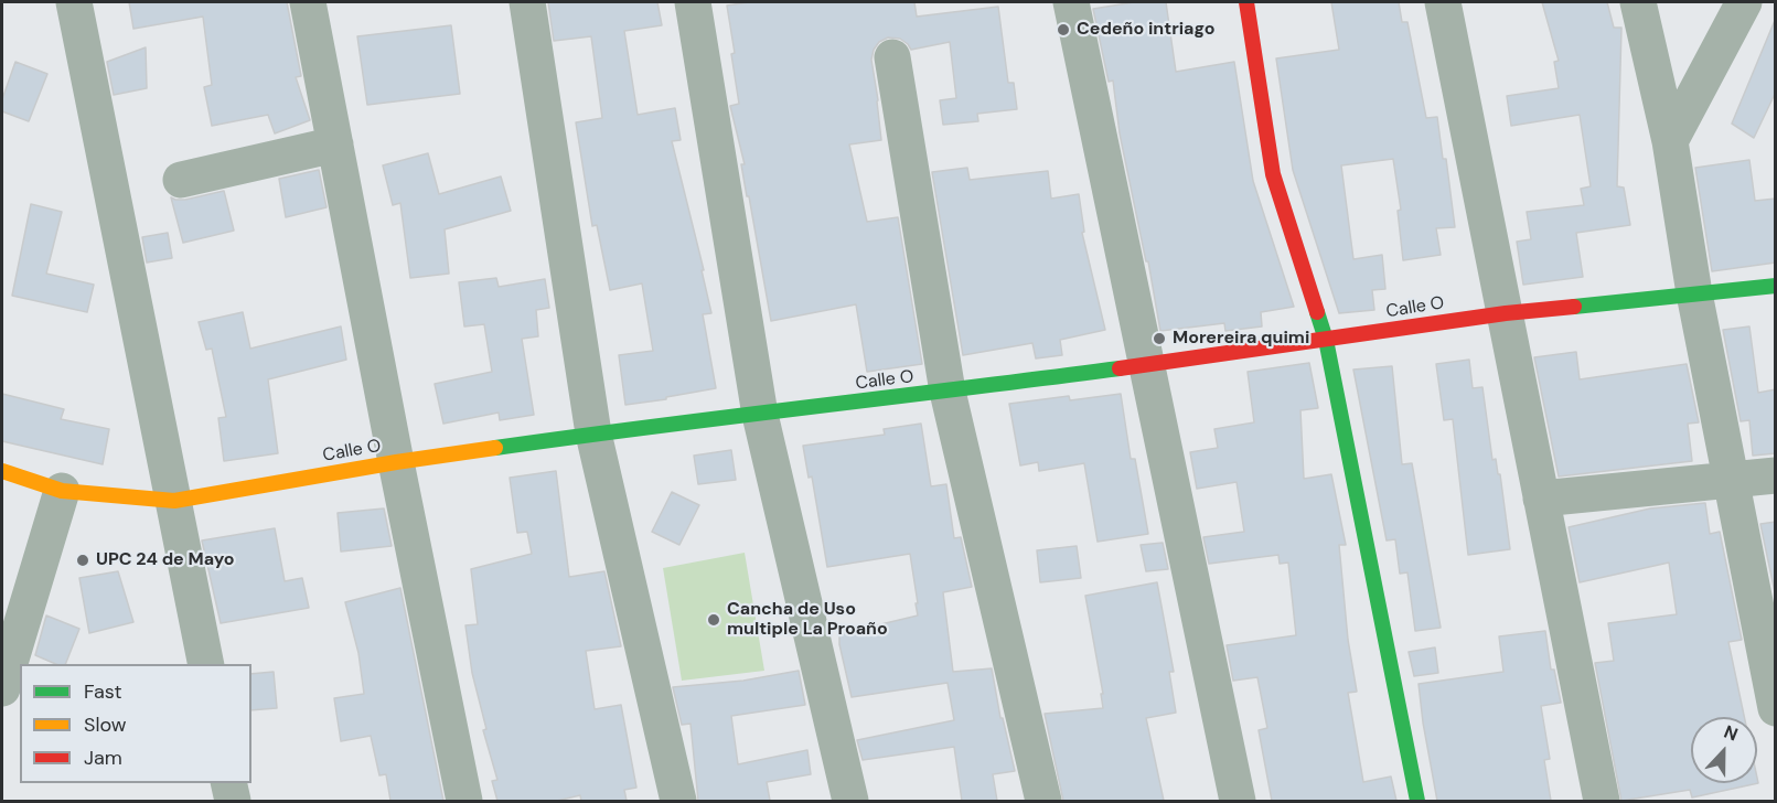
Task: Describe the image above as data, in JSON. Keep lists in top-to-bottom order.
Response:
{
  "streets": {
    "street": ["Calle O"]
  },
  "places": [
    "Cedeño intriago",
    "Morereira quimi",
    "UPC 24 de Mayo",
    "Cancha de Uso multiple La Proaño"
  ],
  "legend": ["Fast", "Slow", "Jam"],
  "north": "top"
}
